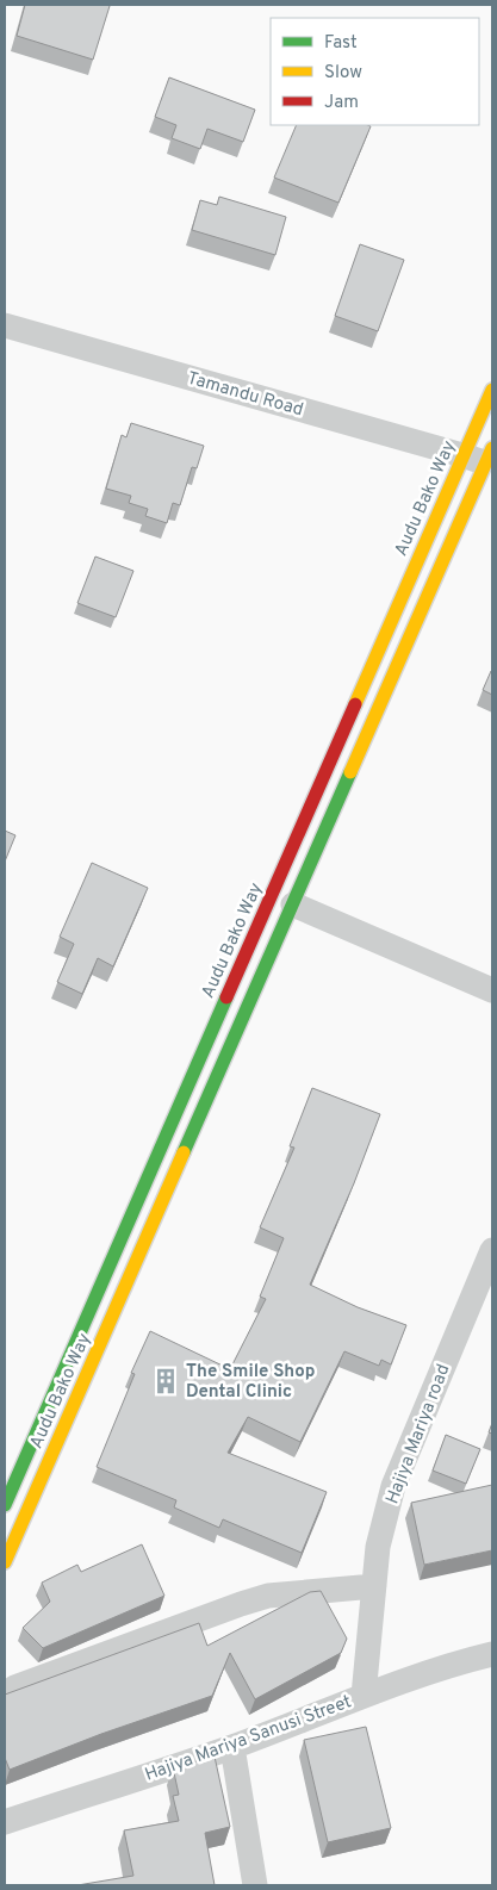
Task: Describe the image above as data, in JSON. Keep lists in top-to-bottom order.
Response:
{
  "streets": {
    "main road": ["Audu Bako Way"],
    "street": ["Tamandu Road", "Hajiya Mariya road", "Hajiya Mariya Sanusi Street"]
  },
  "crossings": [
    ["Tamandu Road", "Audu Bako Way"],
    ["Hajiya Mariya road", "Hajiya Mariya Sanusi Street"]
  ],
  "places": {
    "building": ["The Smile Shop Dental Clinic"]
  },
  "legend": ["Fast", "Slow", "Jam"]
}
